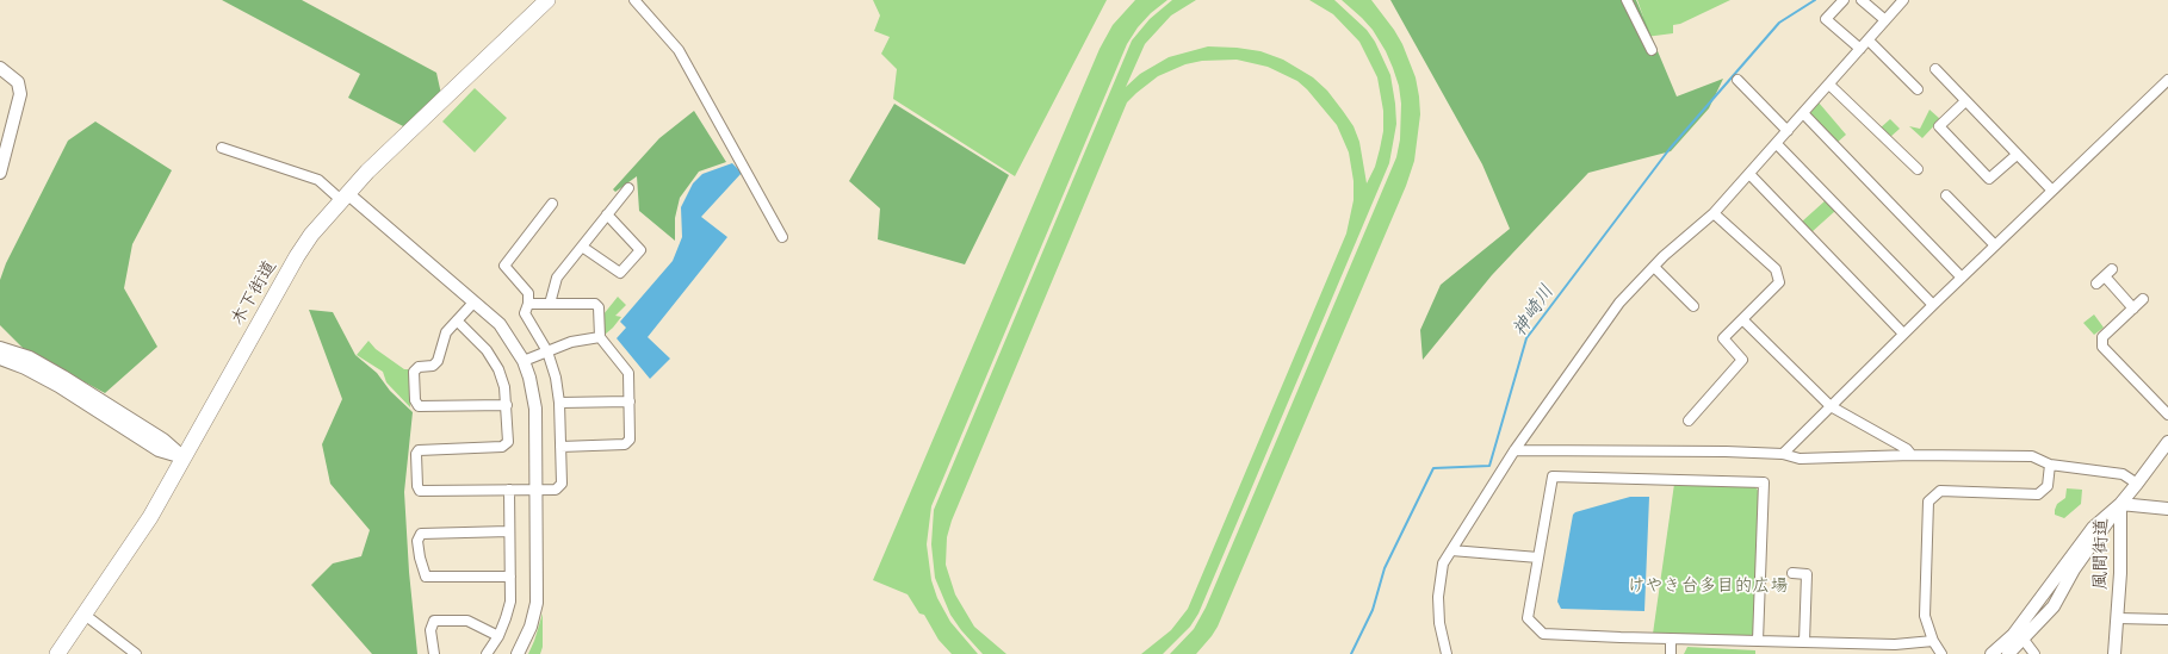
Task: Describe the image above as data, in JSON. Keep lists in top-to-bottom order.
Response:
{
  "streets": {
    "main road": ["木下街道"],
    "street": ["風間街道"]
  },
  "water": ["神崎川"],
  "parks": ["けやき台多目的広場"]
}
